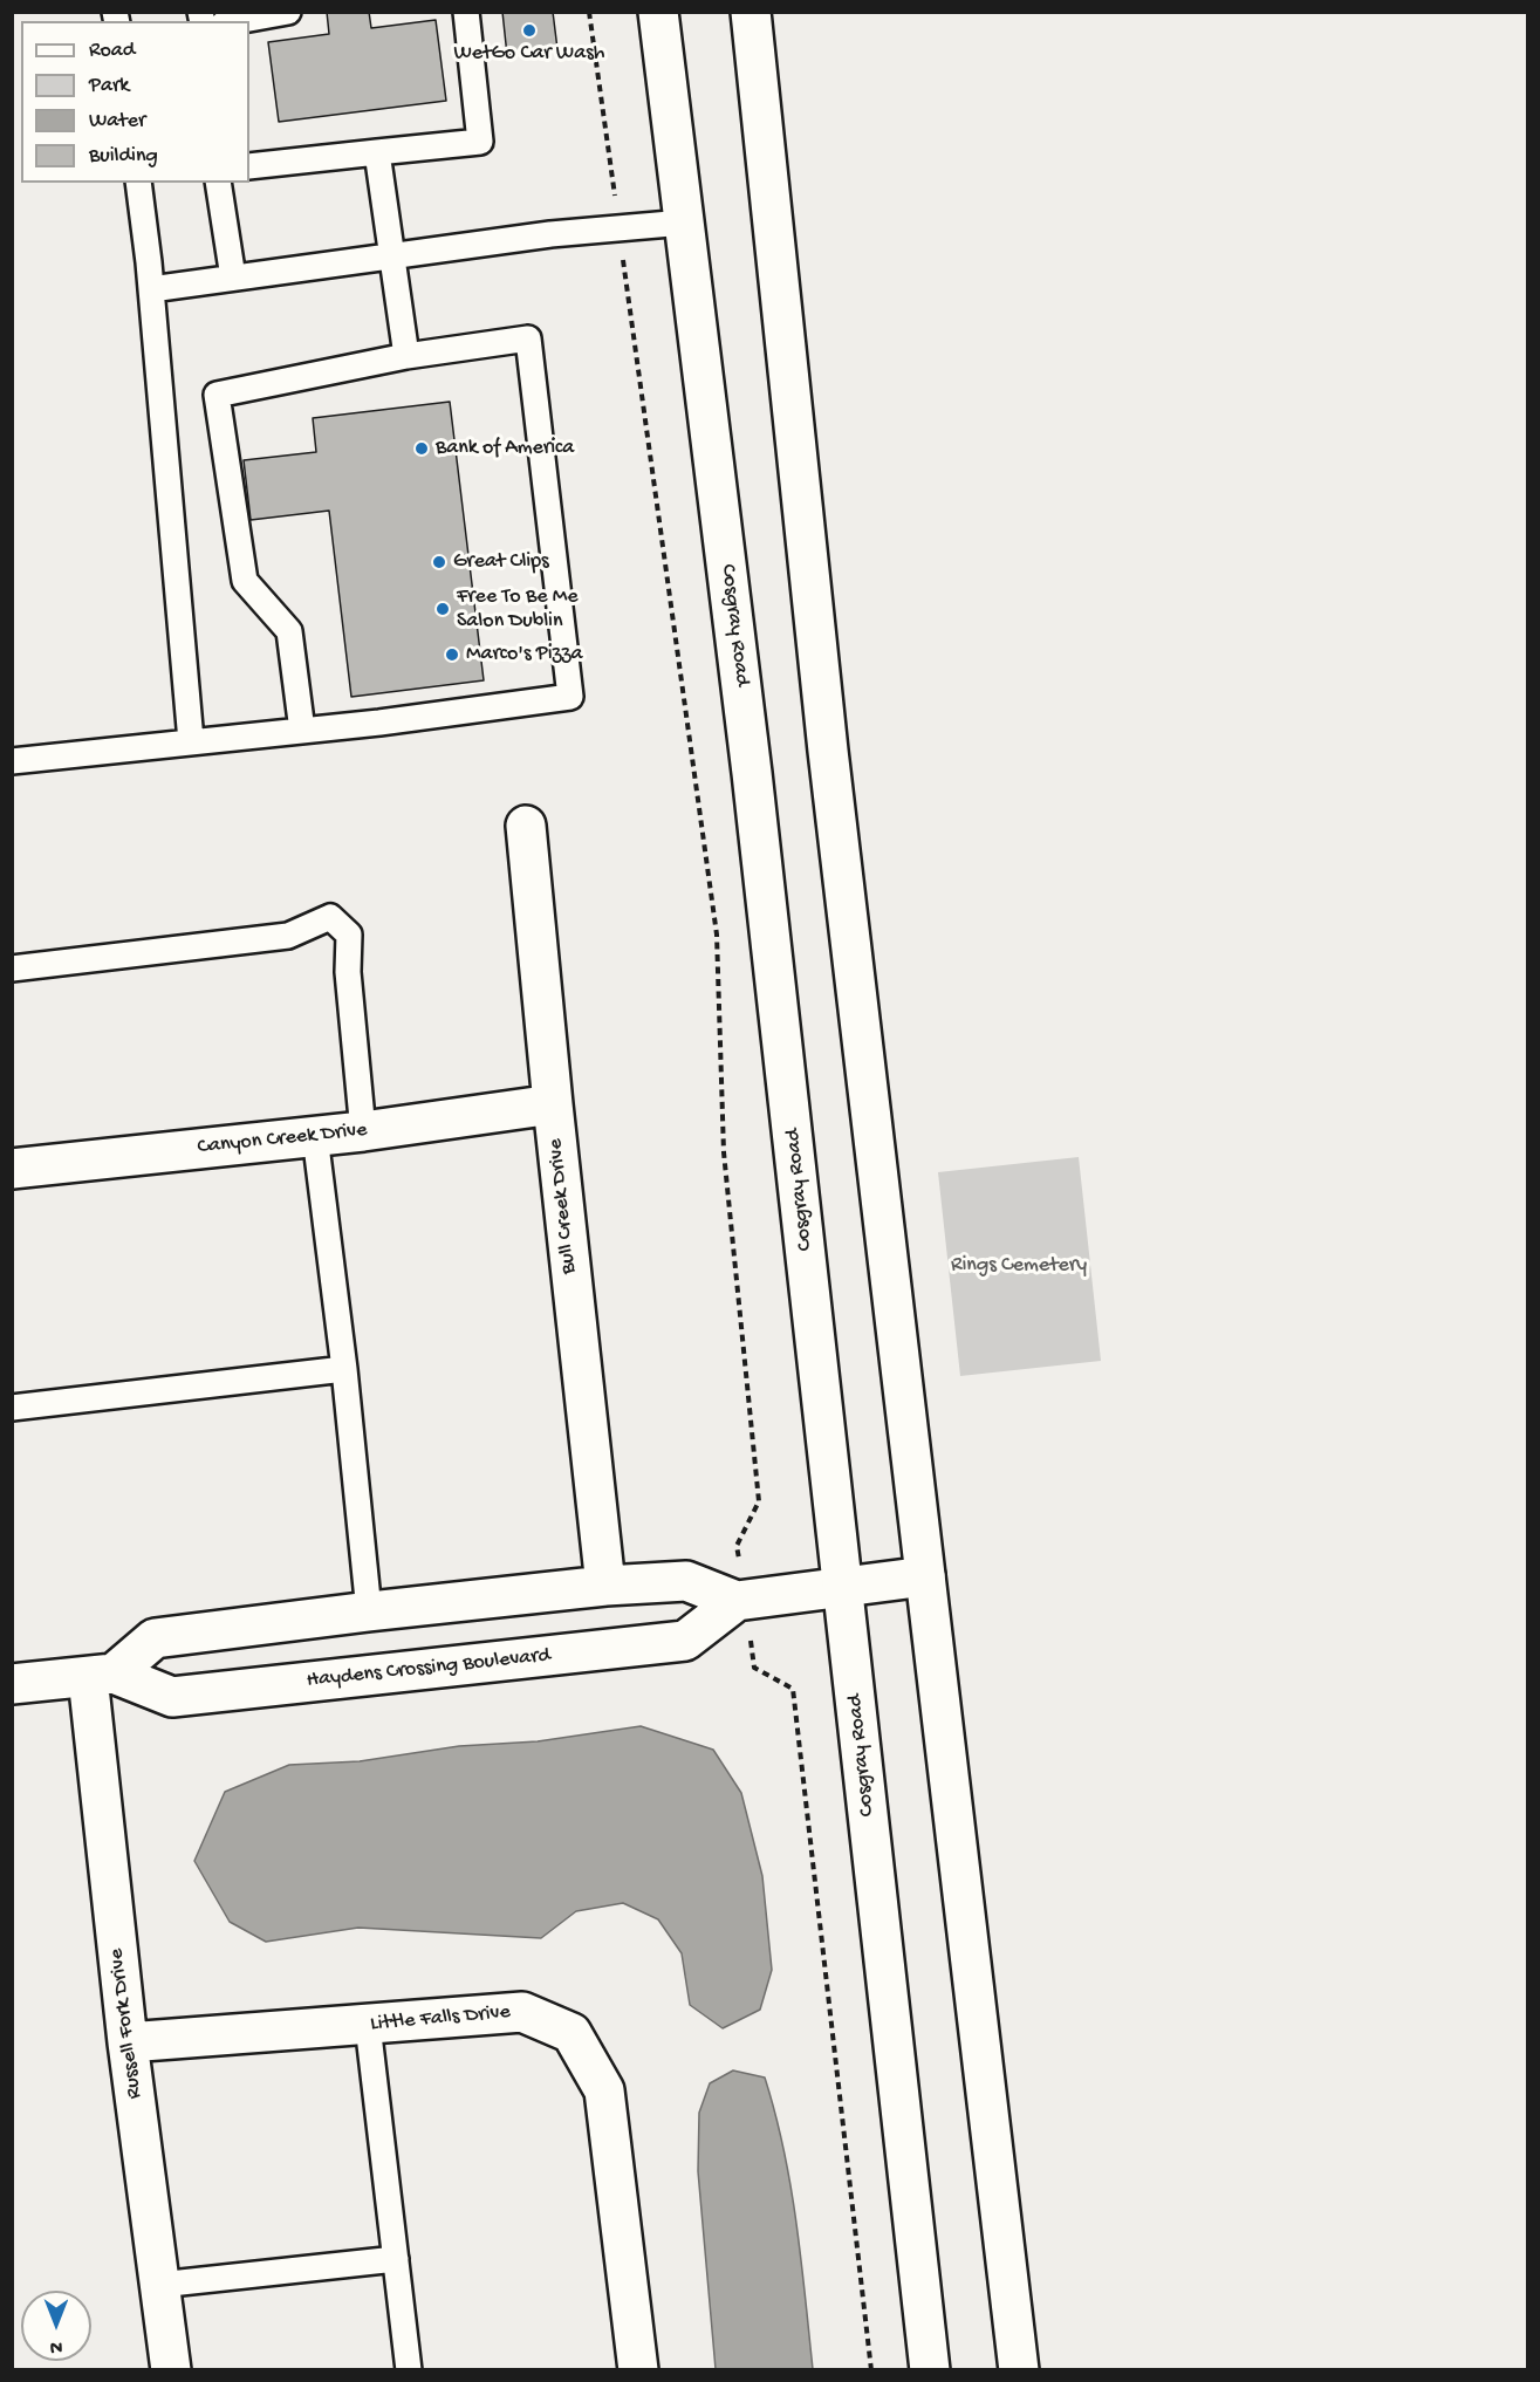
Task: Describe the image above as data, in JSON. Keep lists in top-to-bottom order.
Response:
{
  "streets": {
    "main road": [
      "Cosgray Road",
      "Canyon Creek Drive",
      "Bull Creek Drive",
      "Haydens Crossing Boulevard",
      "Little Falls Drive",
      "Russell Fork Drive"
    ]
  },
  "crossings": [
    ["Cosgray Road", "Haydens Crossing Boulevard"],
    ["Canyon Creek Drive", "Bull Creek Drive"],
    ["Bull Creek Drive", "Haydens Crossing Boulevard"],
    ["Haydens Crossing Boulevard", "Russell Fork Drive"],
    ["Little Falls Drive", "Russell Fork Drive"]
  ],
  "parks": ["Rings Cemetery"],
  "places": [
    "WetGo Car Wash",
    "Bank of America",
    "Great Clips",
    "Free To Be Me Salon Dublin",
    "Marco's Pizza"
  ],
  "legend": [
    "Road",
    "Park",
    "Water",
    "Building"
  ],
  "north": "bottom"
}
